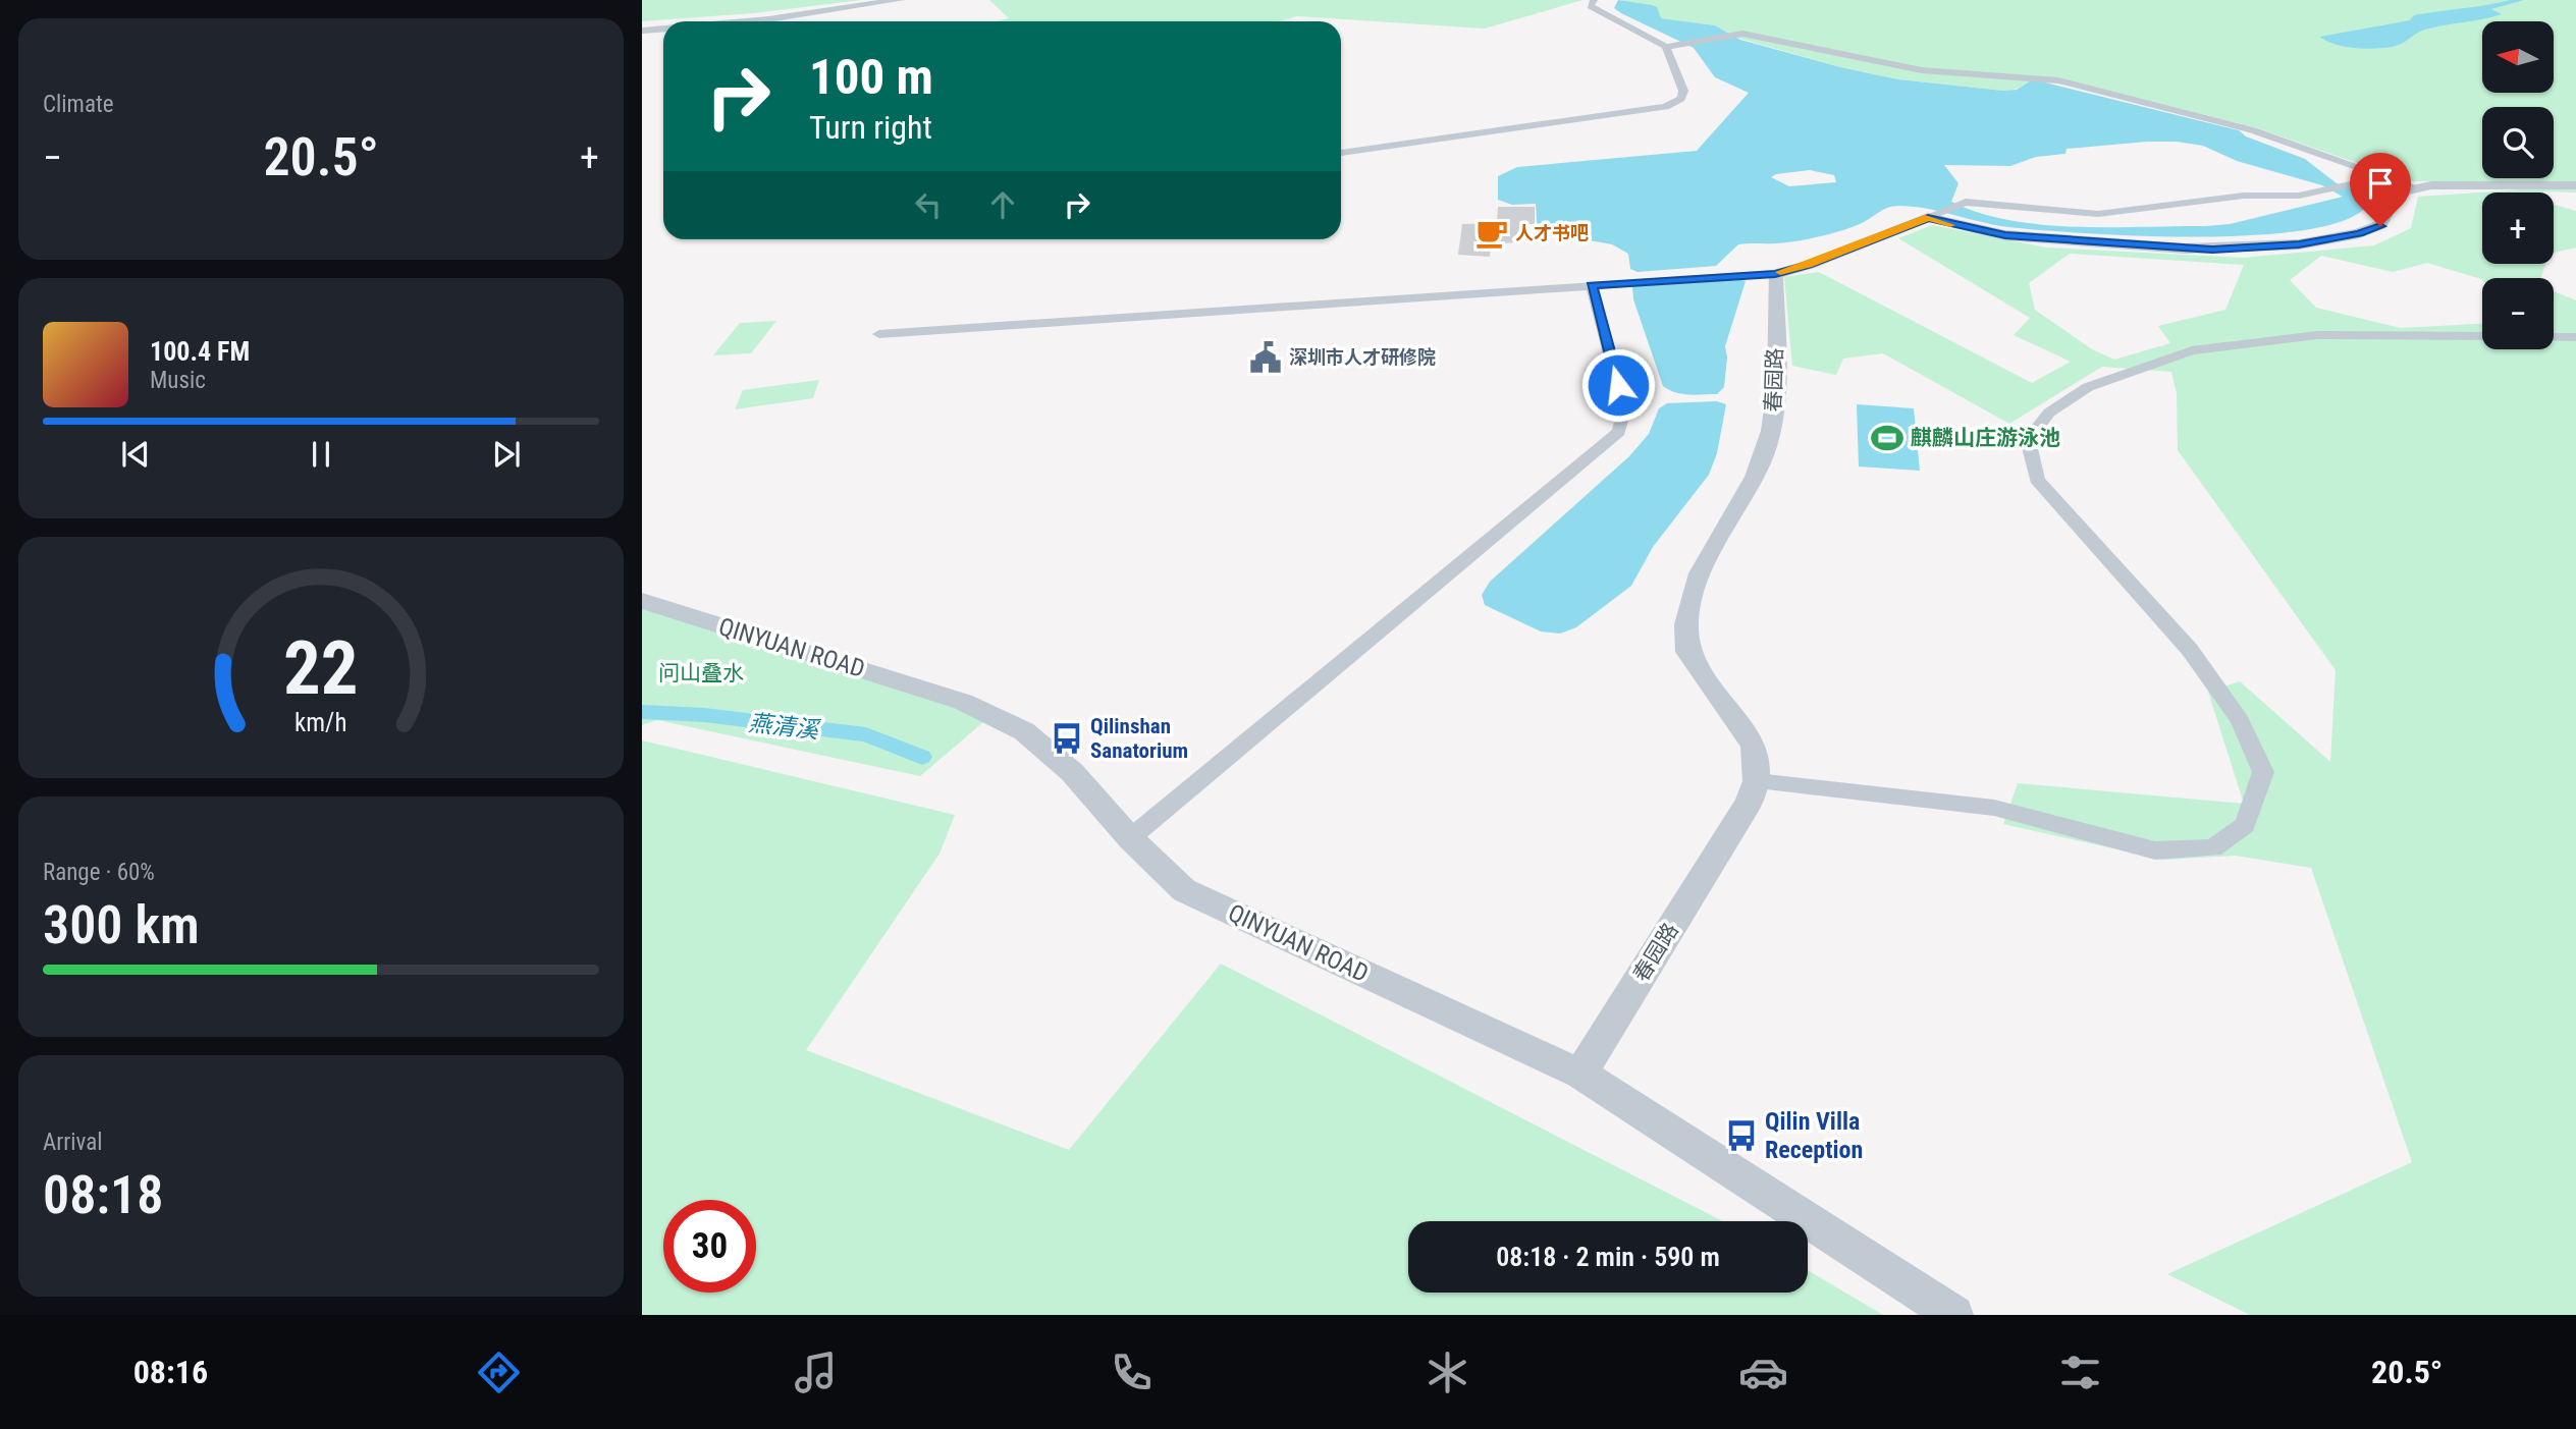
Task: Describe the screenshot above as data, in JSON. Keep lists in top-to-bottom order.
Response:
{
  "streets": {
    "street": ["春园路", "QINYUAN ROAD"]
  },
  "crossings": [
    ["春园路", "QINYUAN ROAD"]
  ],
  "water": ["燕清溪"],
  "parks": ["问山叠水"],
  "places": {
    "cafe": ["人才书吧"],
    "public building": ["深圳市人才研修院"],
    "sports": ["麒麟山庄游泳池"],
    "bus stop": ["Qilinshan Sanatorium", "Qilin Villa Reception"]
  },
  "north": "left",
  "page": {
    "tile": [
      "Climate",
      ["Range · 60%", "300 km"],
      ["Arrival", "08:18"]
    ],
    "map_buttons": ["+", "−"],
    "turn": ["100 m", "Turn right"],
    "heat": ["−", "20.5°", "+"],
    "song": ["100.4 FM", "Music"],
    "limit": "30",
    "trip": "08:18 · 2 min · 590 m",
    "tabs": ["08:16", "20.5°"],
    "gauge": ["22", "km/h"]
  }
}
